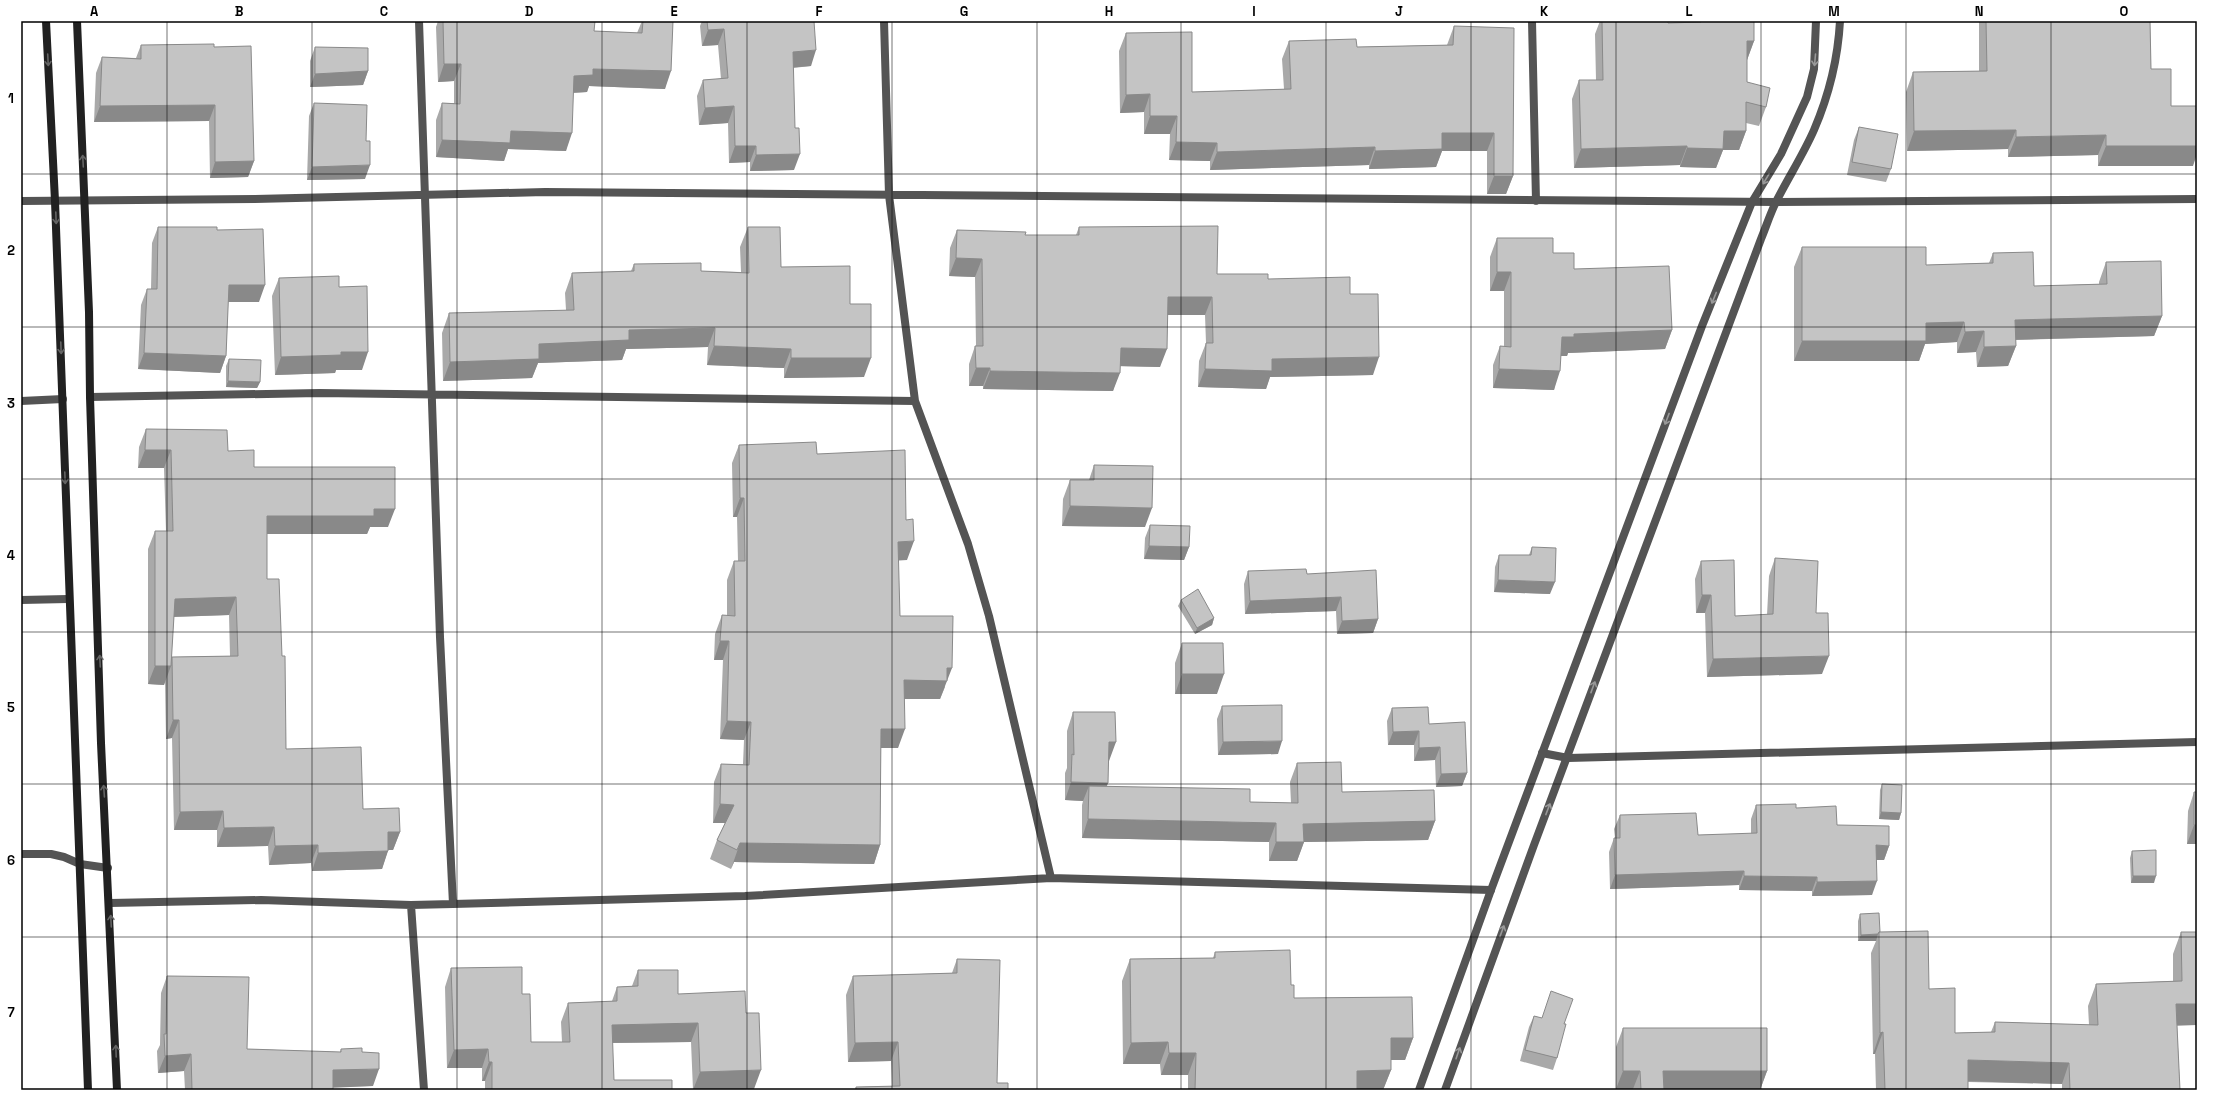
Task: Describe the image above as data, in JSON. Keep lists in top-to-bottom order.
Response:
{
  "grid": {
    "columns": [
      "A",
      "B",
      "C",
      "D",
      "E",
      "F",
      "G",
      "H",
      "I",
      "J",
      "K",
      "L",
      "M",
      "N",
      "O"
    ],
    "rows": [
      "1",
      "2",
      "3",
      "4",
      "5",
      "6",
      "7"
    ]
  }
}
